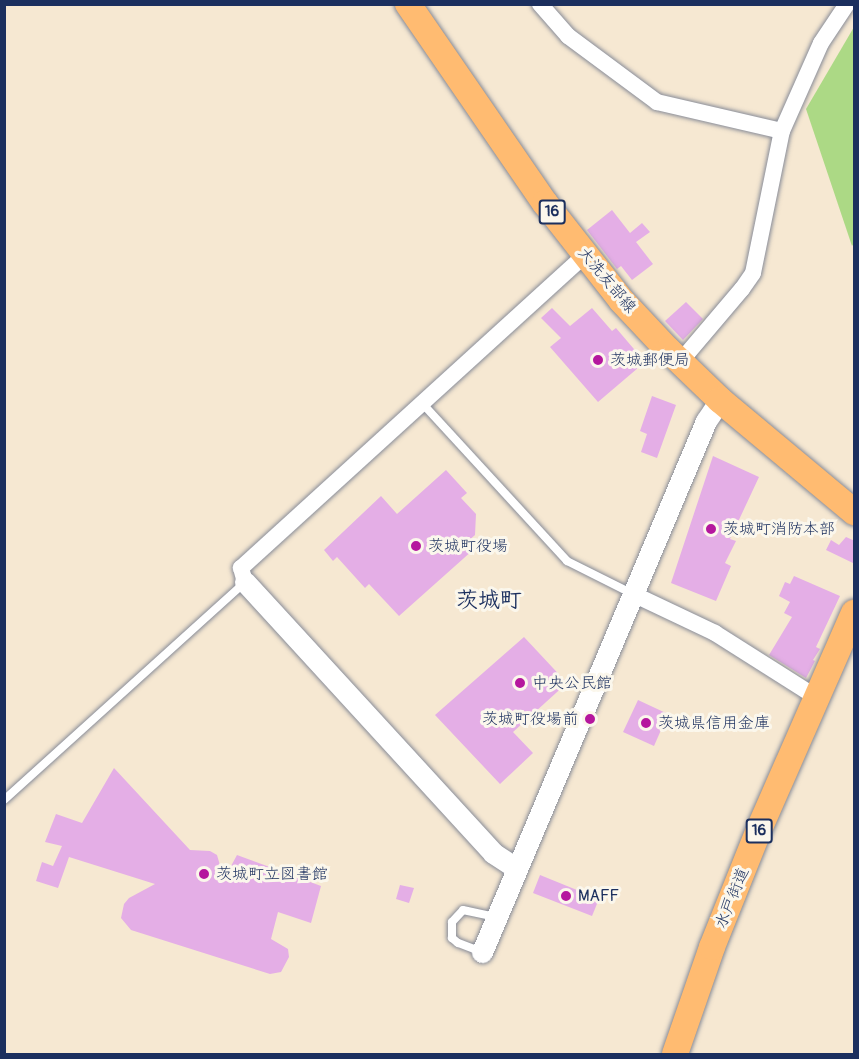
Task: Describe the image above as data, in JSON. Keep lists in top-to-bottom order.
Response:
{
  "streets": {
    "main road": ["16", "大洗友部線", "水戸街道"]
  },
  "districts": ["茨城町"],
  "places": [
    "茨城郵便局",
    "茨城町消防本部",
    "茨城町役場",
    "中央公民館",
    "茨城町役場前",
    "茨城県信用金庫",
    "茨城町立図書館",
    "MAFF"
  ]
}
